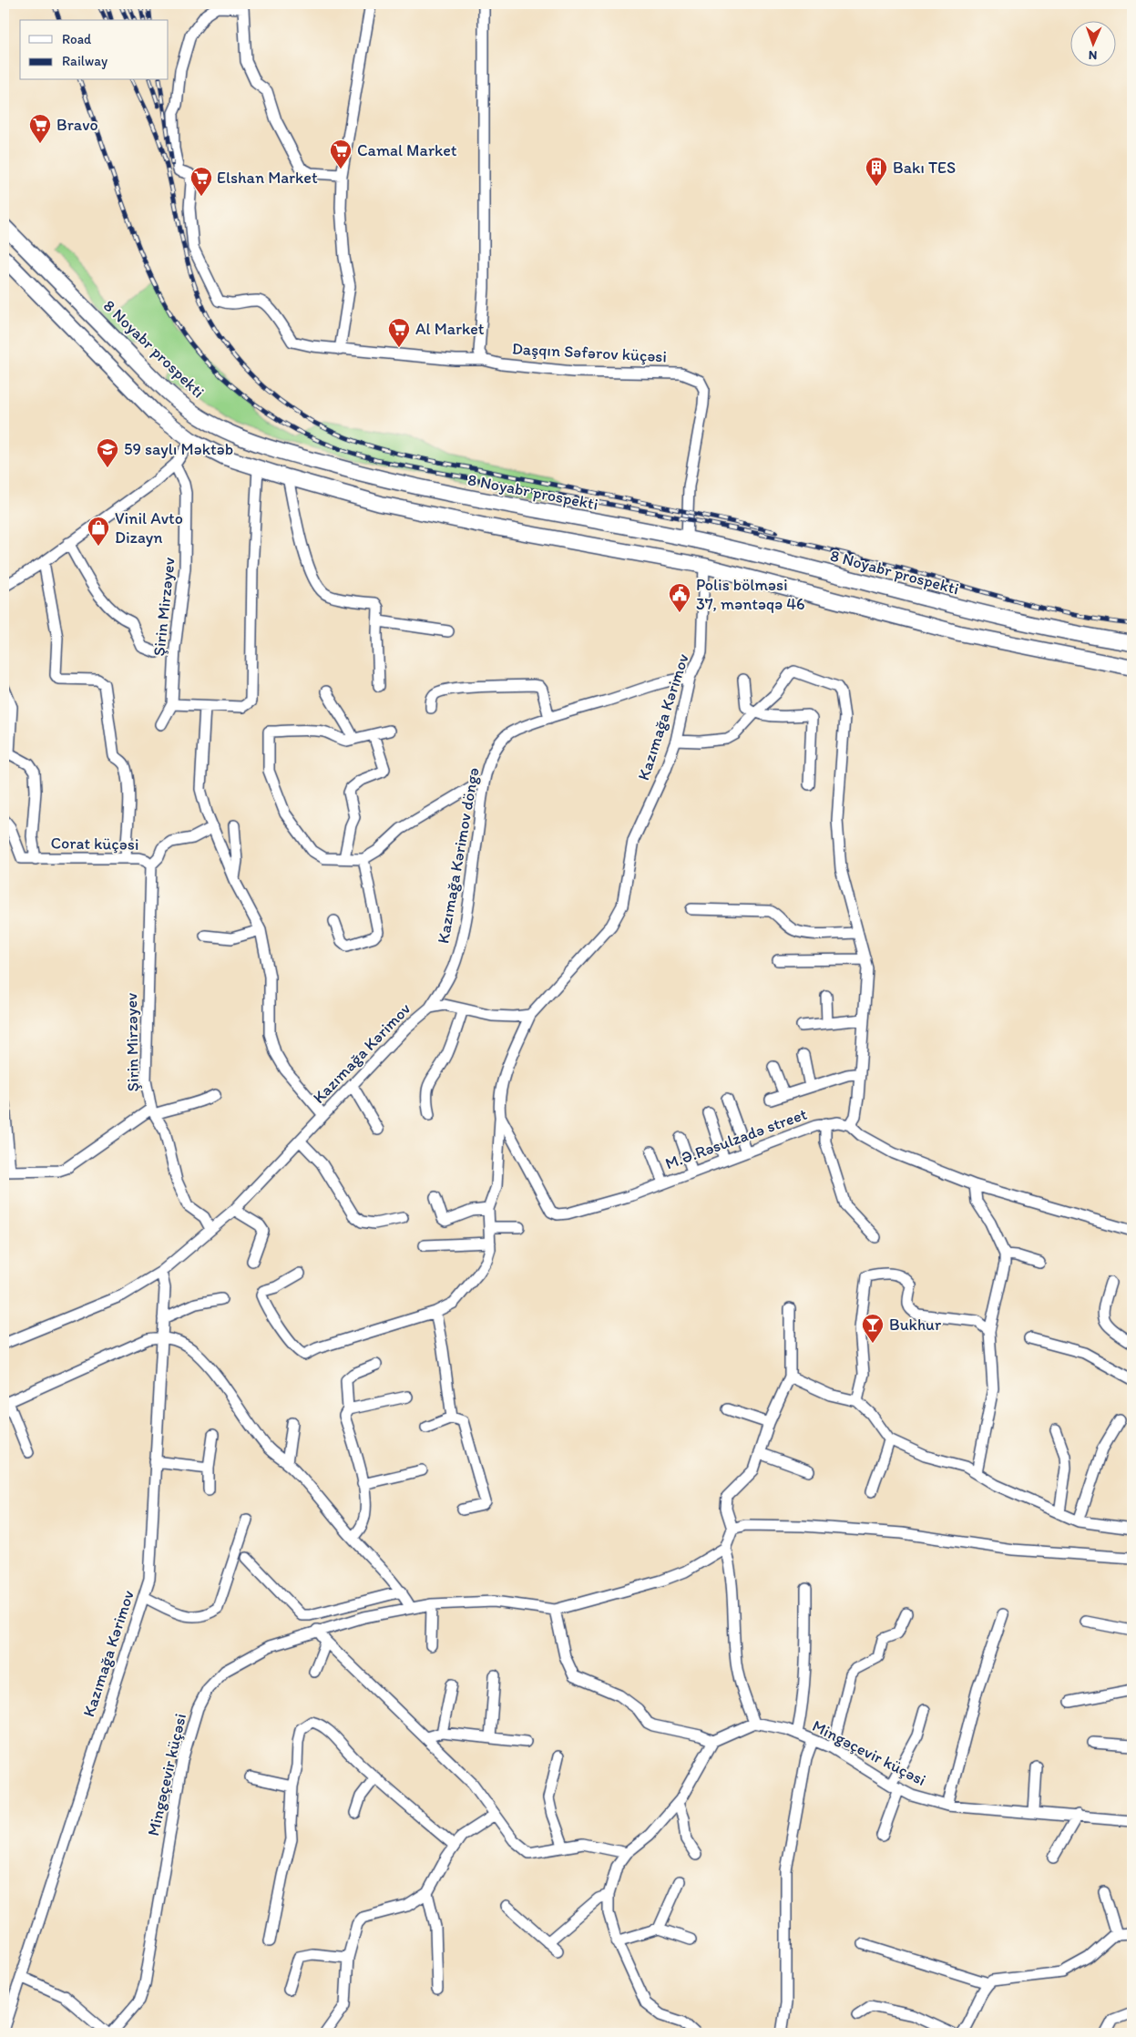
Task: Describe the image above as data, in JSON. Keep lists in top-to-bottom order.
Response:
{
  "streets": {
    "highway": ["8 Noyabr prospekti"],
    "street": [
      "Daşqın Səfərov küçəsi",
      "Şirin Mirzəyev",
      "Kazımağa Kərimov",
      "Corat küçəsi",
      "Kazımağa Kərimov döngə",
      "M.Ə.Rəsulzadə street",
      "Mingəçevir küçəsi"
    ]
  },
  "crossings": [
    ["8 Noyabr prospekti", "Daşqın Səfərov küçəsi"],
    ["Şirin Mirzəyev", "Kazımağa Kərimov"],
    ["Şirin Mirzəyev", "Corat küçəsi"],
    ["Kazımağa Kərimov", "Kazımağa Kərimov döngə"],
    ["Kazımağa Kərimov", "M.Ə.Rəsulzadə street"]
  ],
  "places": {
    "supermarket": [
      "Bravo",
      "Camal Market",
      "Elshan Market",
      "Al Market"
    ],
    "building": ["Bakı TES"],
    "school or university": ["59 saylı Məktəb"],
    "shop": ["Vinil Avto Dizayn"],
    "public building": ["Polis bölməsi 37, məntəqə 46"],
    "bar": ["Bukhur"]
  },
  "legend": ["Road", "Railway"],
  "north": "bottom"
}
